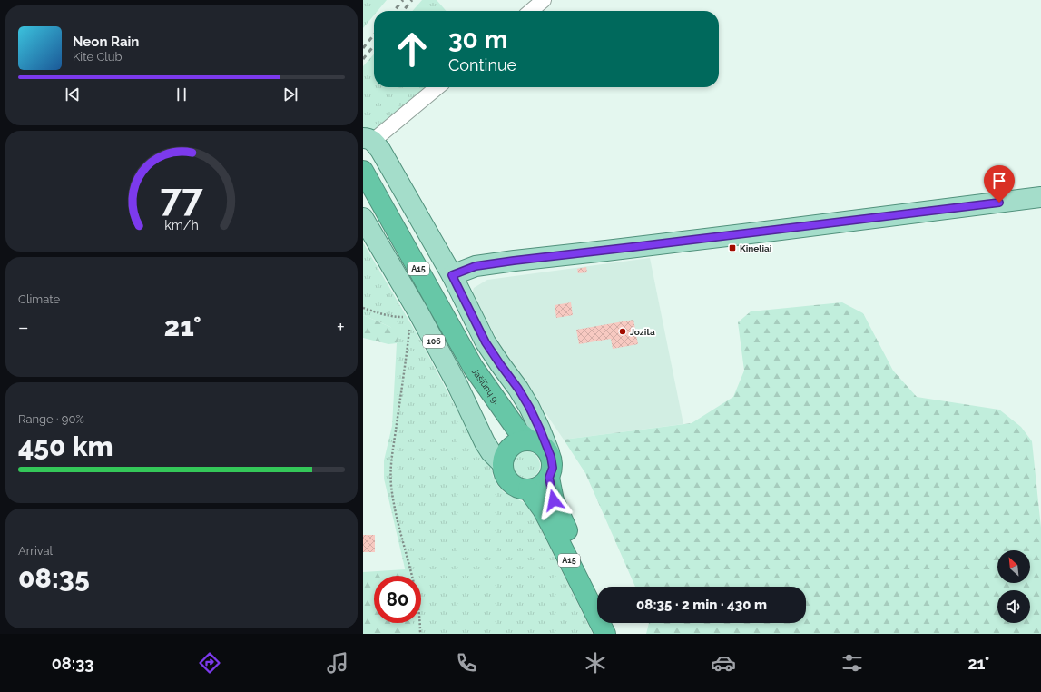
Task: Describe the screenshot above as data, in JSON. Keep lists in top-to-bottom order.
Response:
{
  "streets": {
    "highway": ["A15", "Jašiūnų g."],
    "main road": ["106"]
  },
  "crossings": [
    ["A15", "106"],
    ["A15", "Jašiūnų g."],
    ["106", "Jašiūnų g."]
  ],
  "places": {
    "transit": ["Kineliai"],
    "other": ["Jozita"]
  },
  "north": "top left",
  "page": {
    "turn": ["30 m", "Continue"],
    "song": ["Neon Rain", "Kite Club"],
    "tile": [
      "Climate",
      ["Range · 90%", "450 km"],
      ["Arrival", "08:35"]
    ],
    "heat": ["−", "21°", "+"],
    "limit": "80",
    "trip": "08:35 · 2 min · 430 m",
    "tabs": ["08:33", "21°"],
    "gauge": ["77", "km/h"]
  }
}
